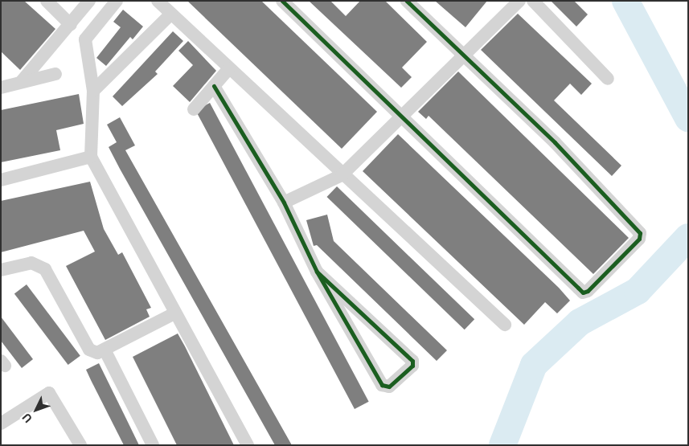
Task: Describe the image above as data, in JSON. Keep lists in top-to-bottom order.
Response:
{
  "north": "bottom left"
}
